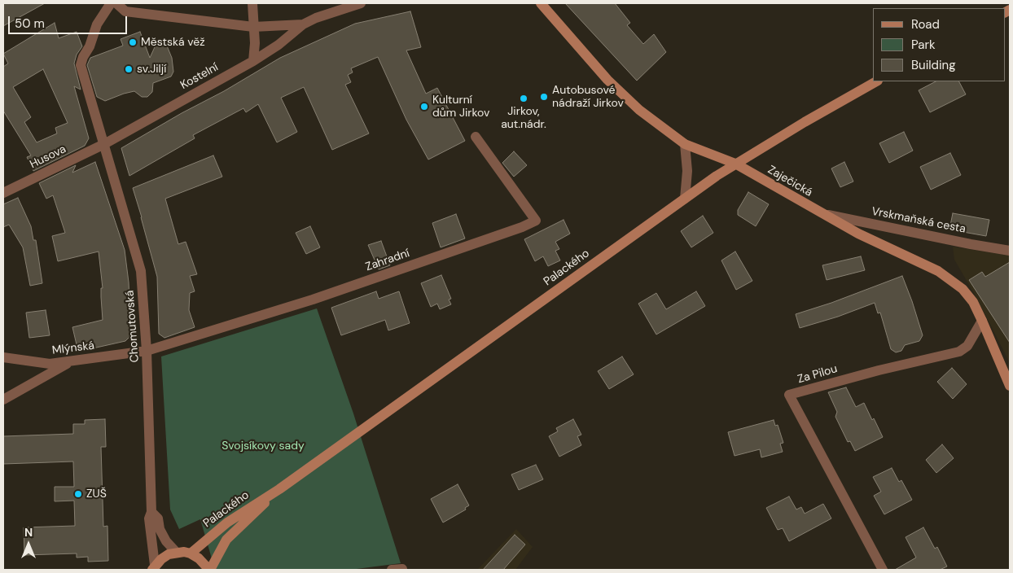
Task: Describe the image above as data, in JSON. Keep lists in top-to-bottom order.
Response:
{
  "streets": {
    "street": [
      "Kostelní",
      "Husova",
      "Zaječická",
      "Vrskmaňská cesta",
      "Zahradní",
      "Palackého",
      "Chomutovská",
      "Mlýnská",
      "Za Pilou"
    ]
  },
  "crossings": [
    ["Kostelní", "Husova"],
    ["Kostelní", "Chomutovská"],
    ["Husova", "Chomutovská"],
    ["Zaječická", "Vrskmaňská cesta"],
    ["Zaječická", "Palackého"],
    ["Zaječická", "Za Pilou"],
    ["Zahradní", "Chomutovská"],
    ["Zahradní", "Mlýnská"],
    ["Palackého", "Chomutovská"],
    ["Chomutovská", "Mlýnská"]
  ],
  "parks": ["Svojsíkovy sady"],
  "places": [
    "Městská věž",
    "sv.Jiljí",
    "Autobusové nádraží Jirkov",
    "Jirkov, aut.nádr.",
    "Kulturní dům Jirkov",
    "ZUŠ"
  ],
  "legend": ["Road", "Park", "Building"],
  "scale_bar": "50 m",
  "north": "top"
}
